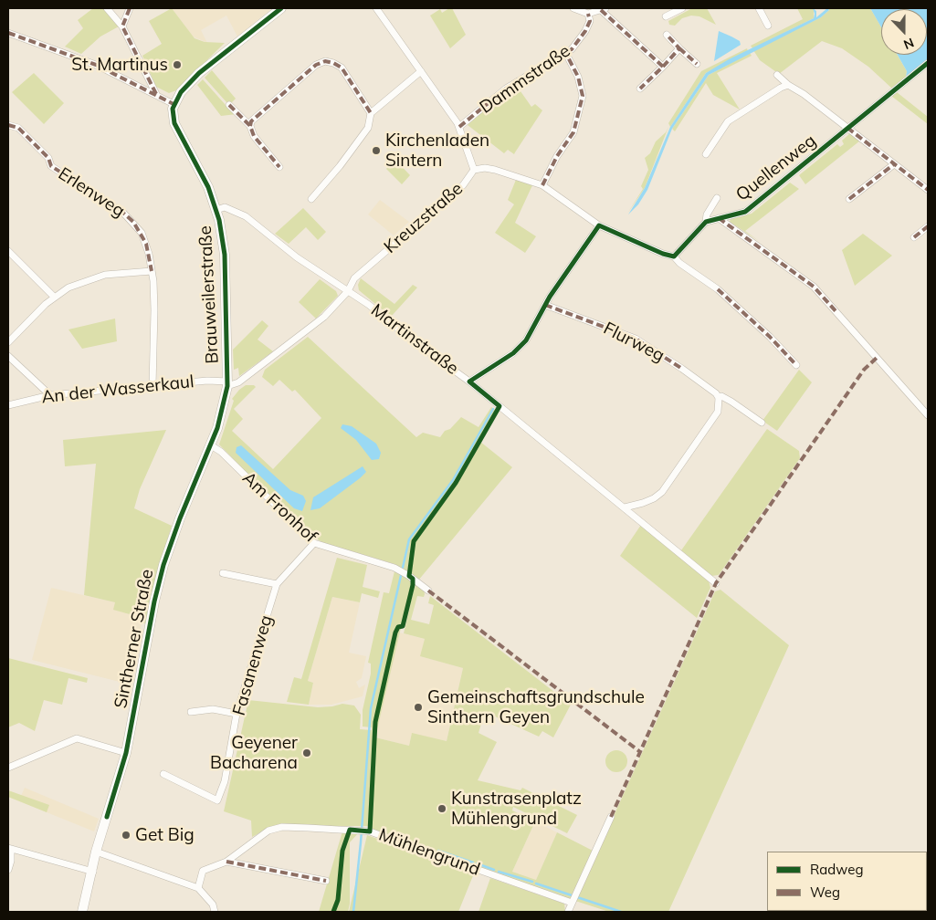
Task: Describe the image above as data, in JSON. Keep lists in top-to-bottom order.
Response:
{
  "streets": {
    "street": [
      "Dammstraße",
      "Quellenweg",
      "Erlenweg",
      "Kreuzstraße",
      "Brauweilerstraße",
      "Martinstraße",
      "Flurweg",
      "An der Wasserkaul",
      "Am Fronhof",
      "Sintherner Straße",
      "Fasanenweg",
      "Mühlengrund"
    ]
  },
  "crossings": [
    ["Dammstraße", "Kreuzstraße"],
    ["Erlenweg", "An der Wasserkaul"],
    ["Kreuzstraße", "Brauweilerstraße"],
    ["Kreuzstraße", "Martinstraße"],
    ["Kreuzstraße", "An der Wasserkaul"],
    ["Brauweilerstraße", "Martinstraße"],
    ["Brauweilerstraße", "An der Wasserkaul"],
    ["Brauweilerstraße", "Am Fronhof"],
    ["Brauweilerstraße", "Sintherner Straße"],
    ["Am Fronhof", "Sintherner Straße"],
    ["Am Fronhof", "Fasanenweg"]
  ],
  "places": [
    "St. Martinus",
    "Kirchenladen Sintern",
    "Gemeinschaftsgrundschule Sinthern Geyen",
    "Geyener Bacharena",
    "Kunstrasenplatz Mühlengrund",
    "Get Big"
  ],
  "legend": ["Radweg", "Weg"],
  "north": "bottom"
}
